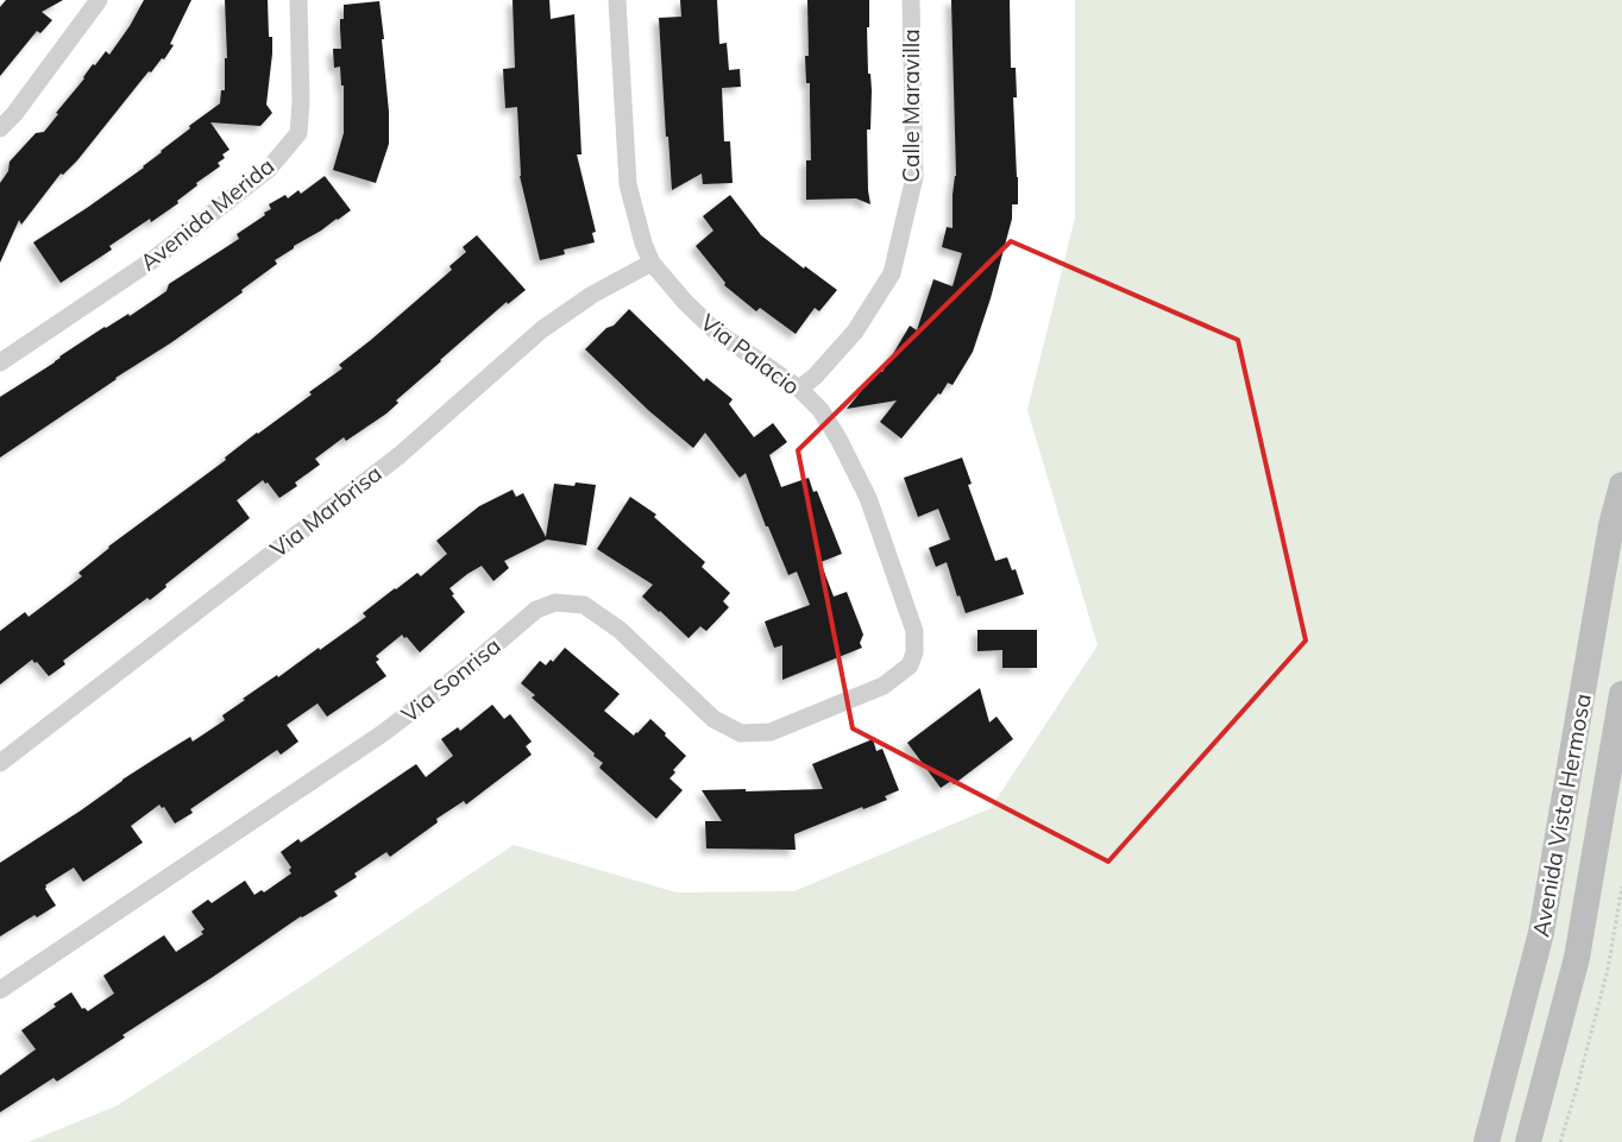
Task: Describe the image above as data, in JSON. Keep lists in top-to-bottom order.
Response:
{
  "streets": {
    "main road": ["Avenida Vista Hermosa"],
    "street": [
      "Calle Maravilla",
      "Avenida Merida",
      "Via Palacio",
      "Via Marbrisa",
      "Via Sonrisa"
    ]
  },
  "crossings": [
    ["Calle Maravilla", "Via Palacio"],
    ["Via Palacio", "Via Marbrisa"],
    ["Via Palacio", "Via Sonrisa"]
  ]
}
